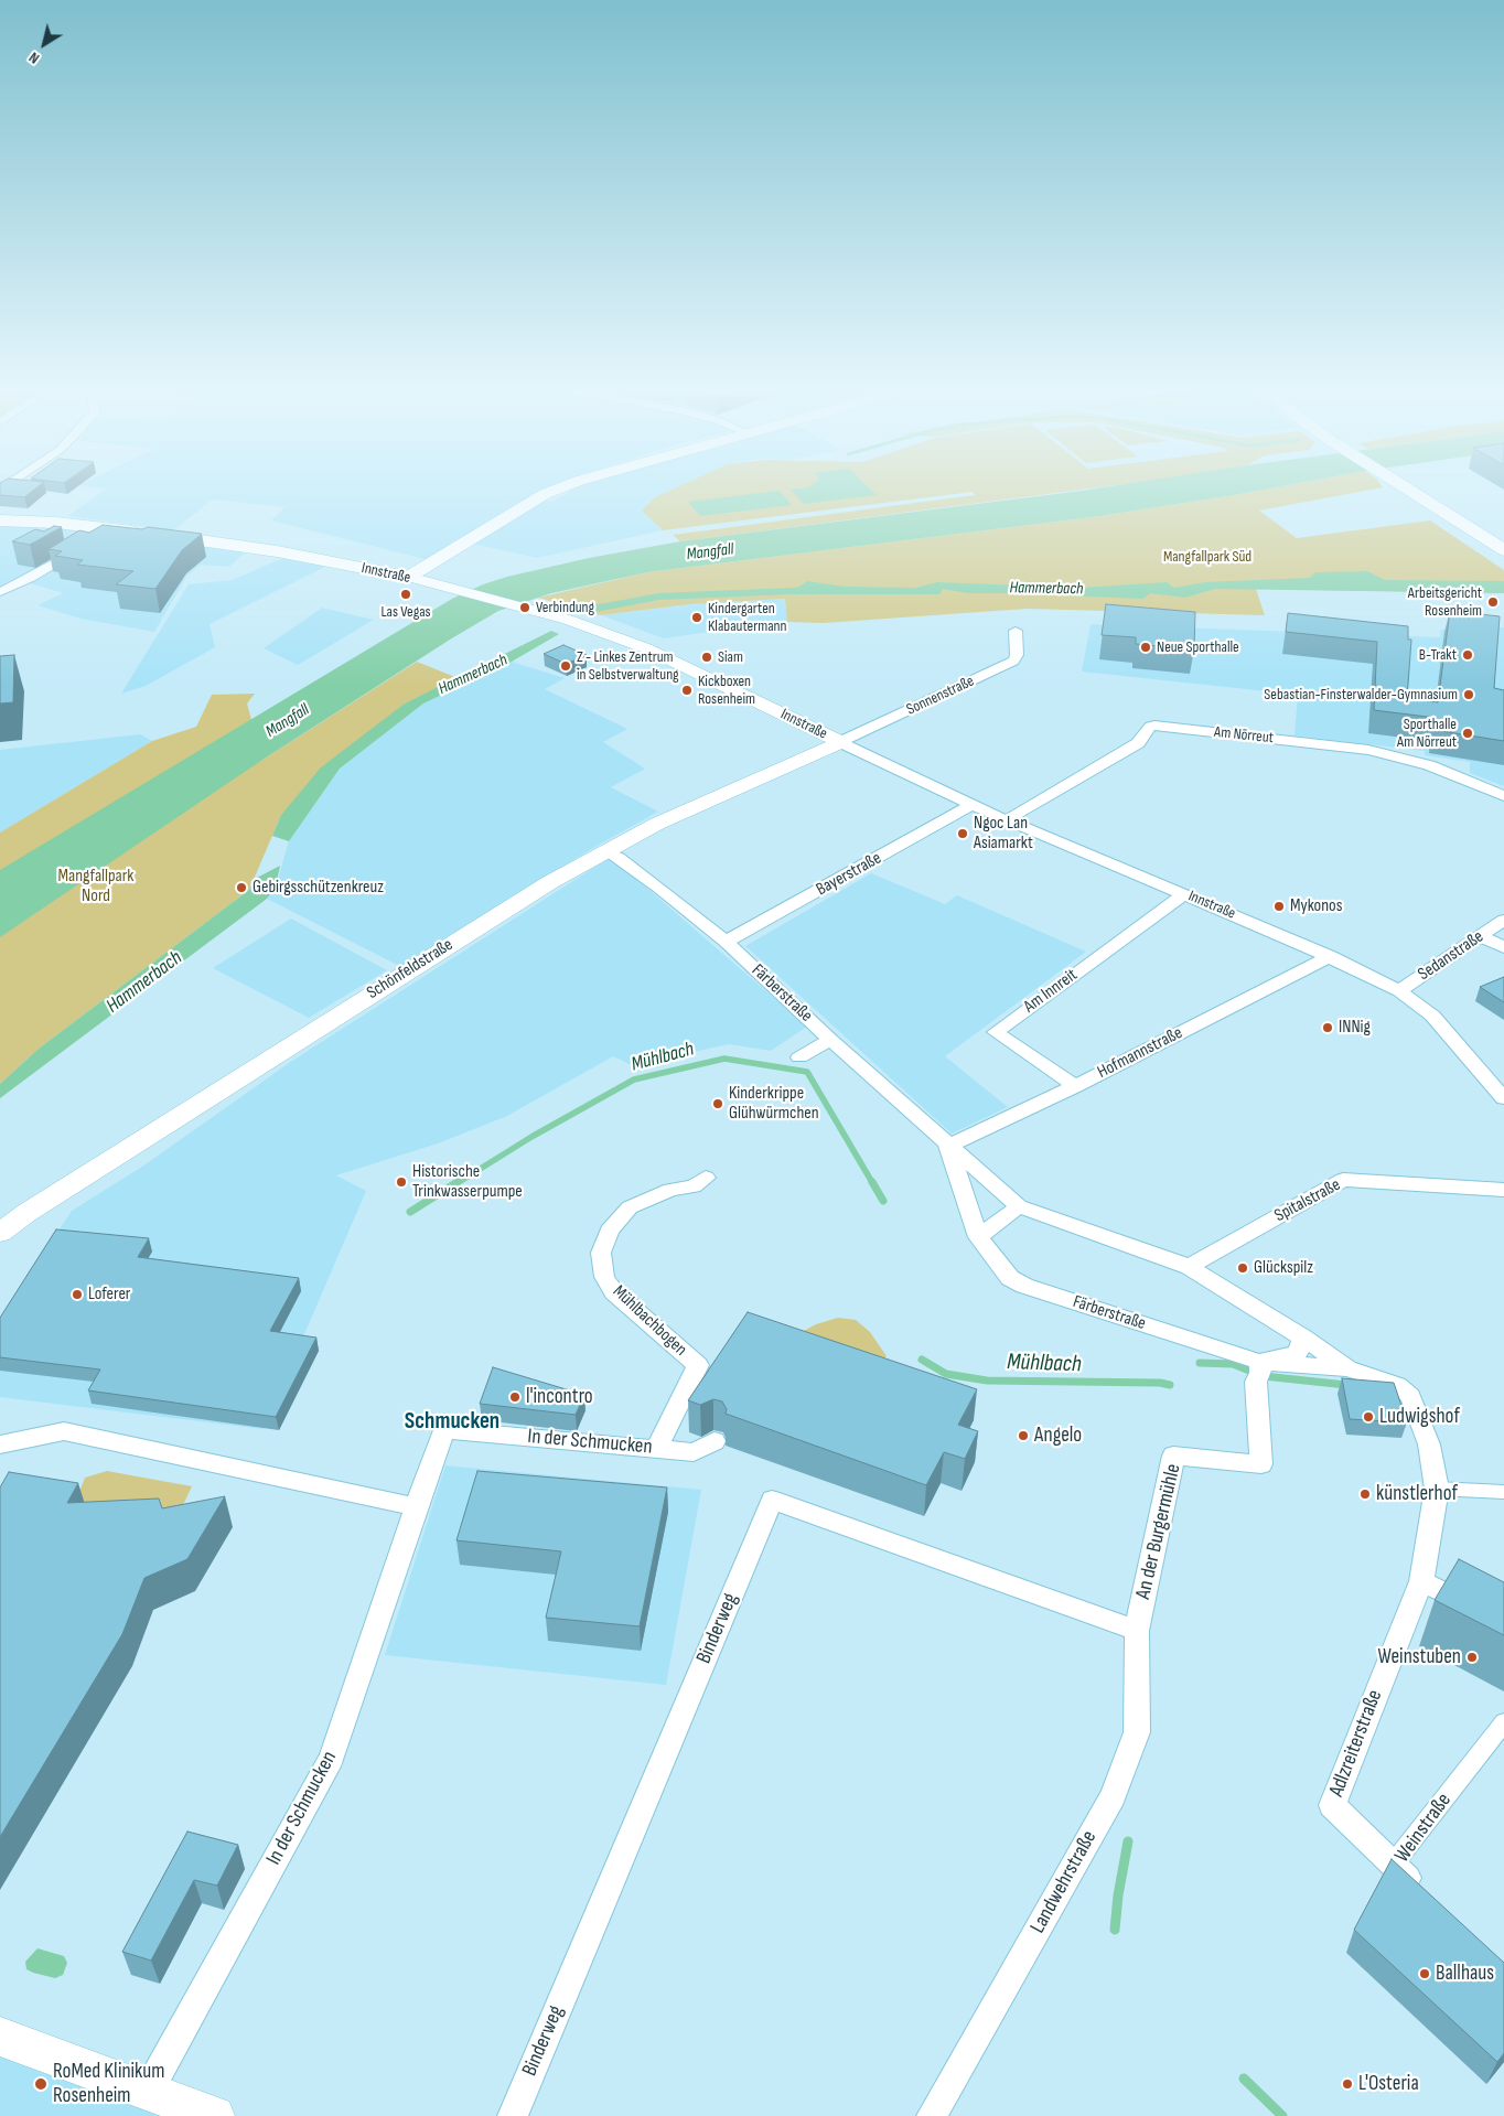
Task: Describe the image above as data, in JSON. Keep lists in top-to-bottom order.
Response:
{
  "streets": {
    "main road": ["Innstraße"],
    "street": [
      "Sonnenstraße",
      "Am Nörreut",
      "Bayerstraße",
      "Sedanstraße",
      "Schönfeldstraße",
      "Am Innreit",
      "Färberstraße",
      "Hofmannstraße",
      "Spitalstraße",
      "Mühlbachbogen",
      "In der Schmucken",
      "An der Burgermühle",
      "Binderweg",
      "Adlzreiterstraße",
      "Weinstraße",
      "Landwehrstraße"
    ]
  },
  "crossings": [
    ["Innstraße", "Sonnenstraße"],
    ["Innstraße", "Am Nörreut"],
    ["Innstraße", "Bayerstraße"],
    ["Innstraße", "Sedanstraße"],
    ["Innstraße", "Schönfeldstraße"],
    ["Innstraße", "Am Innreit"],
    ["Innstraße", "Hofmannstraße"],
    ["Sonnenstraße", "Schönfeldstraße"],
    ["Bayerstraße", "Färberstraße"],
    ["Schönfeldstraße", "Färberstraße"],
    ["Am Innreit", "Hofmannstraße"],
    ["Färberstraße", "Hofmannstraße"],
    ["Färberstraße", "Spitalstraße"],
    ["Färberstraße", "An der Burgermühle"],
    ["Färberstraße", "Adlzreiterstraße"],
    ["Mühlbachbogen", "In der Schmucken"],
    ["An der Burgermühle", "Binderweg"],
    ["An der Burgermühle", "Landwehrstraße"],
    ["Binderweg", "Landwehrstraße"],
    ["Adlzreiterstraße", "Weinstraße"]
  ],
  "districts": ["Schmucken"],
  "water": ["Mangfall", "Hammerbach", "Mühlbach"],
  "parks": ["Mangfallpark Süd", "Mangfallpark Nord"],
  "places": [
    "Las Vegas",
    "Arbeitsgericht Rosenheim",
    "Verbindung",
    "Kindergarten Klabautermann",
    "Neue Sporthalle",
    "B-Trakt",
    "Siam",
    "Z - Linkes Zentrum in Selbstverwaltung",
    "Kickboxen Rosenheim",
    "Sebastian-Finsterwalder-Gymnasium",
    "Sporthalle Am Nörreut",
    "Ngoc Lan Asiamarkt",
    "Gebirgsschützenkreuz",
    "Mykonos",
    "INNig",
    "Kinderkrippe Glühwürmchen",
    "Historische Trinkwasserpumpe",
    "Glückspilz",
    "Loferer",
    "l'incontro",
    "Ludwigshof",
    "Angelo",
    "künstlerhof",
    "Weinstuben",
    "Ballhaus",
    "RoMed Klinikum Rosenheim",
    "L'Osteria"
  ],
  "north": "bottom left"
}
